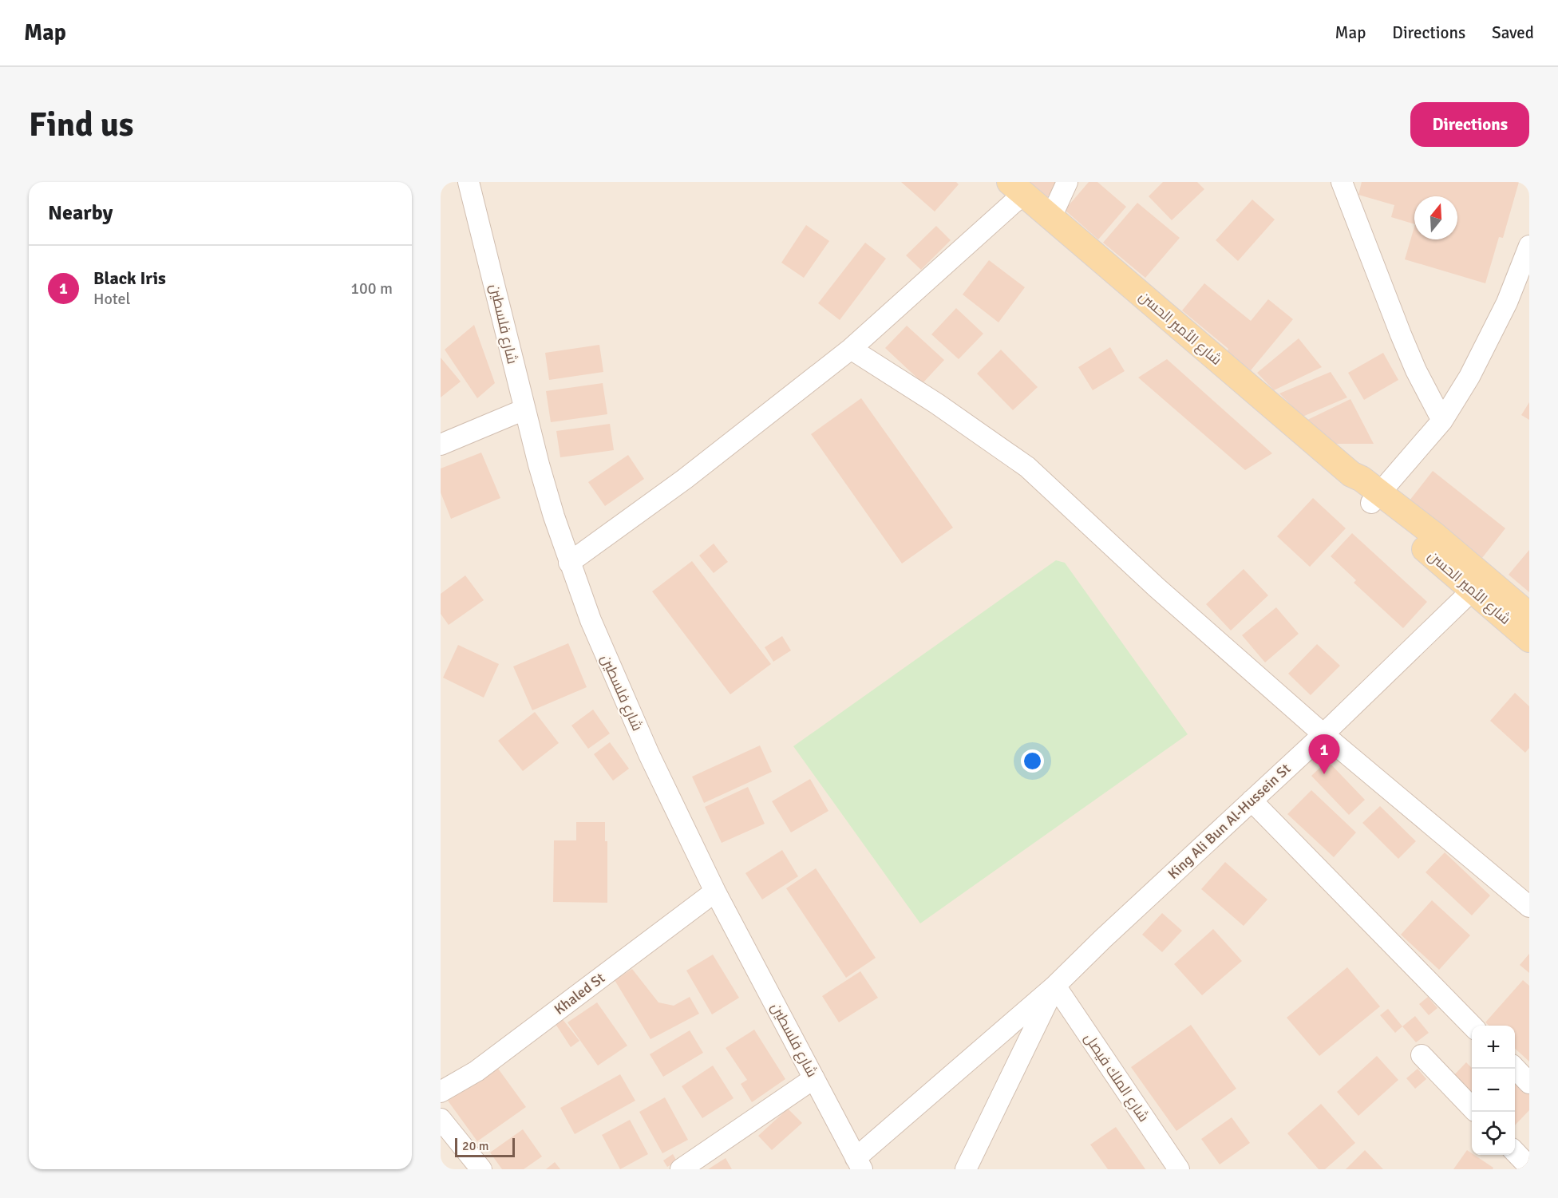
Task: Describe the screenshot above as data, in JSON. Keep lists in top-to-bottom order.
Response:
{
  "streets": {
    "main road": ["شارع الأمير الحسن"],
    "street": [
      "شارع فلسطين",
      "King Ali Bun Al-Hussein St",
      "Khaled St",
      "شارع الملك فيصل"
    ]
  },
  "crossings": [
    ["شارع فلسطين", "King Ali Bun Al-Hussein St"],
    ["شارع فلسطين", "Khaled St"],
    ["شارع الأمير الحسن", "King Ali Bun Al-Hussein St"],
    ["King Ali Bun Al-Hussein St", "شارع الملك فيصل"]
  ],
  "scale_bar": "20 m",
  "north": "top",
  "page": {
    "header": "Map",
    "nav": ["Map", "Directions", "Saved"],
    "buttons": "Directions",
    "title": "Find us",
    "heading": "Nearby",
    "list": [
      {
        "mark": "1",
        "name": "Black Iris",
        "note": "Hotel",
        "value": "100 m"
      }
    ],
    "pins": "1",
    "map_buttons": ["+", "−"],
    "scale": "20 m"
  }
}
